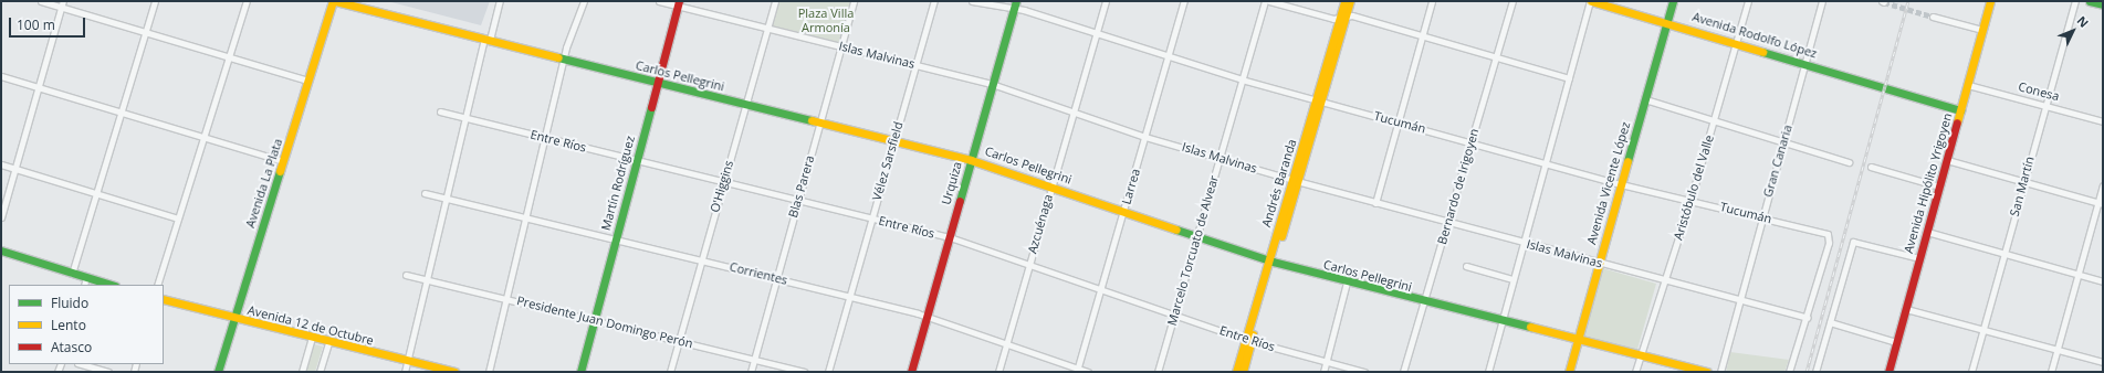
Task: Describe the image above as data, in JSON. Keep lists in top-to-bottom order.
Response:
{
  "streets": {
    "main road": [
      "Avenida Rodolfo López",
      "Carlos Pellegrini",
      "Avenida La Plata",
      "Martín Rodríguez",
      "Urquiza",
      "Andrés Baranda",
      "Avenida Vicente López",
      "Avenida Hipólito Yrigoyen",
      "Avenida 12 de Octubre"
    ],
    "street": [
      "Islas Malvinas",
      "Conesa",
      "Tucumán",
      "Entre Ríos",
      "Vélez Sarsfield",
      "Gran Canaria",
      "O'Higgins",
      "Blas Parera",
      "Larrea",
      "Bernardo de Irigoyen",
      "San Martín",
      "Aristóbulo del Valle",
      "Azcuénaga",
      "Marcelo Torcuato de Alvear",
      "Corrientes",
      "Presidente Juan Domingo Perón"
    ]
  },
  "crossings": [
    ["Avenida Rodolfo López", "Gran Canaria"],
    ["Avenida Rodolfo López", "Avenida Vicente López"],
    ["Avenida Rodolfo López", "Avenida Hipólito Yrigoyen"],
    ["Avenida Rodolfo López", "Aristóbulo del Valle"],
    ["Islas Malvinas", "Tucumán"],
    ["Islas Malvinas", "Vélez Sarsfield"],
    ["Islas Malvinas", "Gran Canaria"],
    ["Islas Malvinas", "Martín Rodríguez"],
    ["Islas Malvinas", "Urquiza"],
    ["Islas Malvinas", "Andrés Baranda"],
    ["Islas Malvinas", "Avenida Vicente López"],
    ["Islas Malvinas", "O'Higgins"],
    ["Islas Malvinas", "Blas Parera"],
    ["Islas Malvinas", "Larrea"],
    ["Islas Malvinas", "Bernardo de Irigoyen"],
    ["Islas Malvinas", "Aristóbulo del Valle"],
    ["Islas Malvinas", "Azcuénaga"],
    ["Islas Malvinas", "Marcelo Torcuato de Alvear"],
    ["Carlos Pellegrini", "Vélez Sarsfield"],
    ["Carlos Pellegrini", "Avenida La Plata"],
    ["Carlos Pellegrini", "Martín Rodríguez"],
    ["Carlos Pellegrini", "Urquiza"],
    ["Carlos Pellegrini", "Andrés Baranda"],
    ["Carlos Pellegrini", "Avenida Vicente López"],
    ["Carlos Pellegrini", "O'Higgins"],
    ["Carlos Pellegrini", "Blas Parera"],
    ["Carlos Pellegrini", "Larrea"],
    ["Carlos Pellegrini", "Bernardo de Irigoyen"],
    ["Carlos Pellegrini", "Aristóbulo del Valle"],
    ["Carlos Pellegrini", "Azcuénaga"],
    ["Carlos Pellegrini", "Marcelo Torcuato de Alvear"],
    ["Conesa", "Avenida Hipólito Yrigoyen"],
    ["Conesa", "San Martín"],
    ["Tucumán", "Gran Canaria"],
    ["Tucumán", "Urquiza"],
    ["Tucumán", "Andrés Baranda"],
    ["Tucumán", "Avenida Vicente López"],
    ["Tucumán", "Larrea"],
    ["Tucumán", "Bernardo de Irigoyen"],
    ["Tucumán", "Aristóbulo del Valle"],
    ["Tucumán", "Azcuénaga"],
    ["Tucumán", "Marcelo Torcuato de Alvear"],
    ["Entre Ríos", "Vélez Sarsfield"],
    ["Entre Ríos", "Martín Rodríguez"],
    ["Entre Ríos", "Urquiza"],
    ["Entre Ríos", "Andrés Baranda"],
    ["Entre Ríos", "O'Higgins"],
    ["Entre Ríos", "Blas Parera"],
    ["Entre Ríos", "Larrea"],
    ["Entre Ríos", "Azcuénaga"],
    ["Entre Ríos", "Marcelo Torcuato de Alvear"],
    ["Vélez Sarsfield", "Corrientes"],
    ["Avenida La Plata", "Avenida 12 de Octubre"],
    ["Martín Rodríguez", "Corrientes"],
    ["Martín Rodríguez", "Presidente Juan Domingo Perón"],
    ["Urquiza", "Corrientes"],
    ["O'Higgins", "Corrientes"],
    ["O'Higgins", "Presidente Juan Domingo Perón"],
    ["Blas Parera", "Corrientes"],
    ["Blas Parera", "Presidente Juan Domingo Perón"],
    ["Larrea", "Corrientes"],
    ["Azcuénaga", "Corrientes"]
  ],
  "parks": ["Plaza Villa Armonía"],
  "legend": ["Fluido", "Lento", "Atasco"],
  "scale_bar": "100 m",
  "north": "top right"
}
